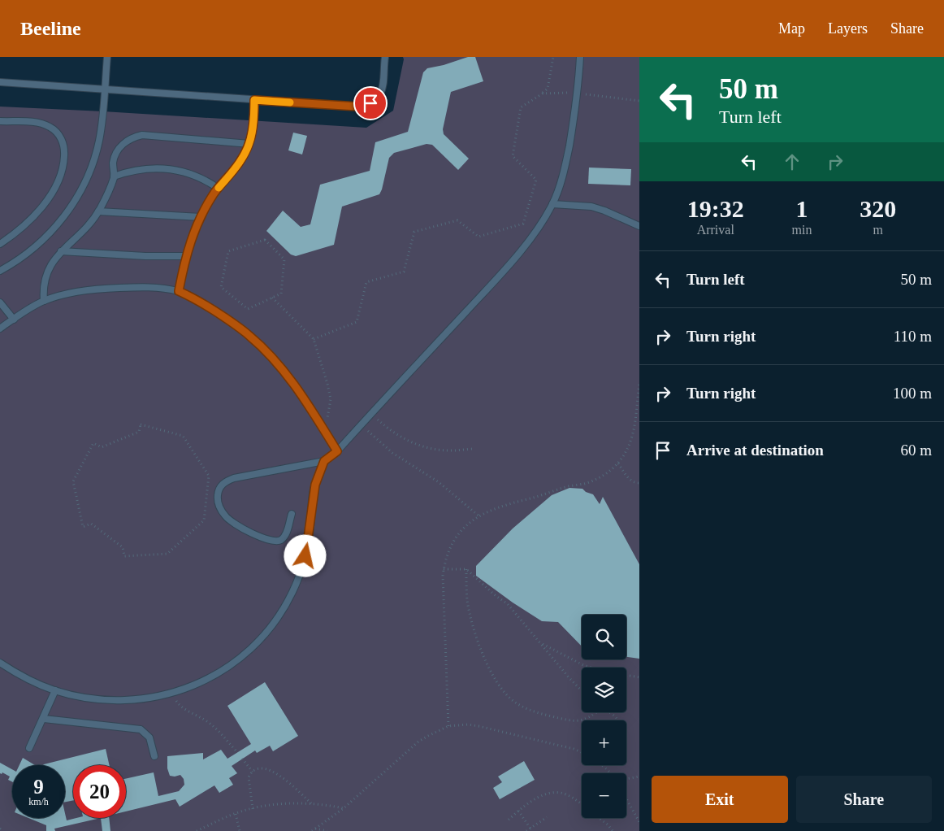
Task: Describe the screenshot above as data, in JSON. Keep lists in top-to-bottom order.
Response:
{
  "page": {
    "header": "Beeline",
    "nav": ["Map", "Layers", "Share"],
    "turn": ["50 m", "Turn left"],
    "eta": [
      "19:32",
      "Arrival",
      "1",
      "min",
      "320",
      "m"
    ],
    "list": [
      {
        "name": "Turn left",
        "value": "50 m"
      },
      {
        "name": "Turn right",
        "value": "110 m"
      },
      {
        "name": "Turn right",
        "value": "100 m"
      },
      {
        "name": "Arrive at destination",
        "value": "60 m"
      }
    ],
    "map_buttons": ["+", "−"],
    "speed": "9 km/h",
    "limit": "20",
    "buttons": ["Exit", "Share"]
  }
}
